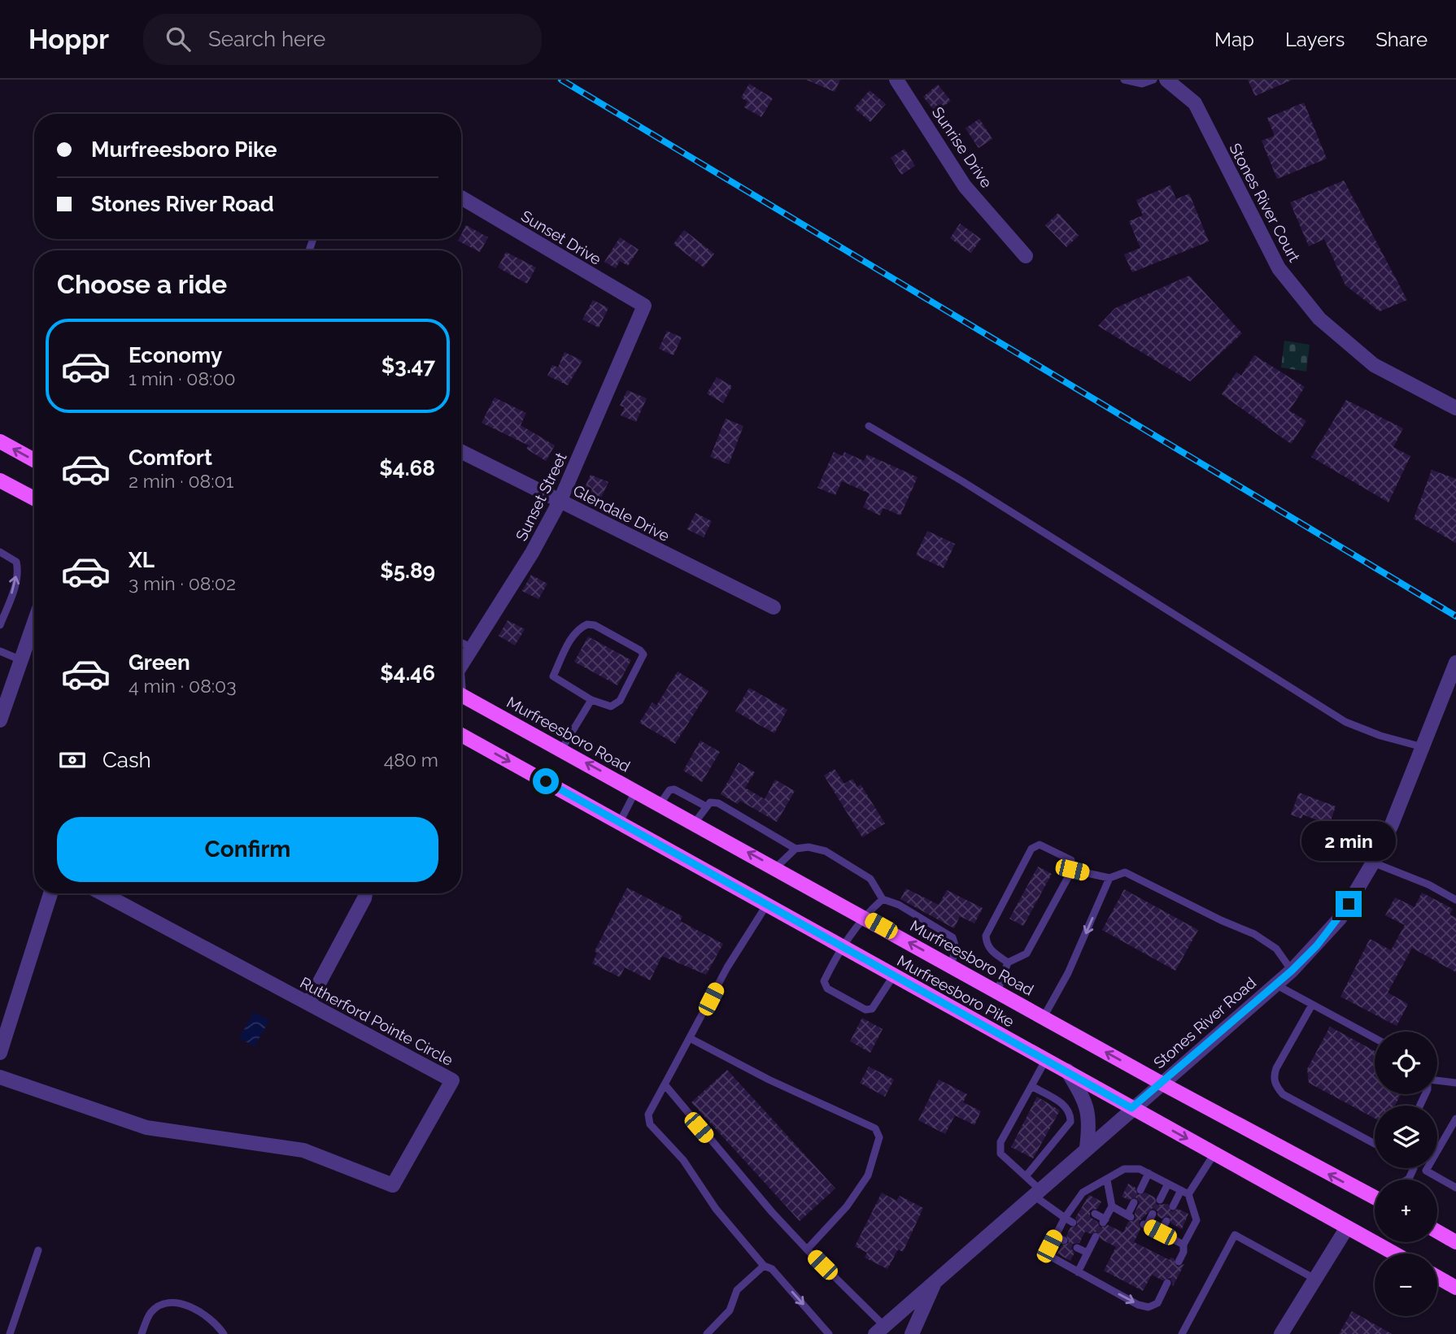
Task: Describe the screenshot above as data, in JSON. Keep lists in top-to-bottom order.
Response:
{
  "streets": {
    "main road": ["Murfreesboro Road", "Murfreesboro Pike"],
    "street": [
      "Sunrise Drive",
      "Stones River Court",
      "Sunset Drive",
      "Sunset Street",
      "Glendale Drive",
      "Rutherford Pointe Circle",
      "Stones River Road"
    ]
  },
  "crossings": [
    ["Sunset Drive", "Sunset Street"],
    ["Sunset Street", "Glendale Drive"],
    ["Murfreesboro Road", "Stones River Road"],
    ["Murfreesboro Pike", "Stones River Road"]
  ],
  "one_way": ["Murfreesboro Road"],
  "page": {
    "header": "Hoppr",
    "search": "Search here",
    "nav": ["Map", "Layers", "Share"],
    "banner": ["Murfreesboro Pike", "Stones River Road"],
    "heading": "Choose a ride",
    "list": [
      {
        "name": "Economy",
        "note": "1 min · 08:00",
        "value": "$3.47"
      },
      {
        "name": "Comfort",
        "note": "2 min · 08:01",
        "value": "$4.68"
      },
      {
        "name": "XL",
        "note": "3 min · 08:02",
        "value": "$5.89"
      },
      {
        "name": "Green",
        "note": "4 min · 08:03",
        "value": "$4.46"
      }
    ],
    "pay": ["Cash", "480 m"],
    "buttons": "Confirm",
    "bubble": "2 min",
    "map_buttons": ["+", "−"]
  }
}
